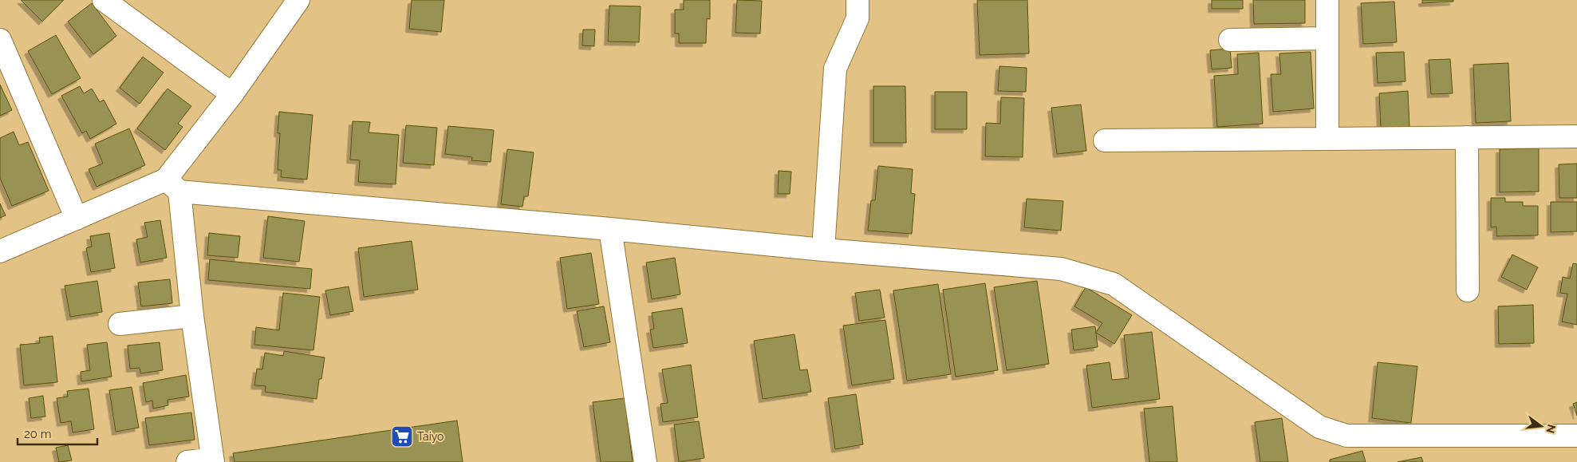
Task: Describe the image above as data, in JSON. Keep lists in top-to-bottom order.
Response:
{
  "places": {
    "supermarket": ["Taiyo"]
  },
  "scale_bar": "20 m",
  "north": "right"
}
